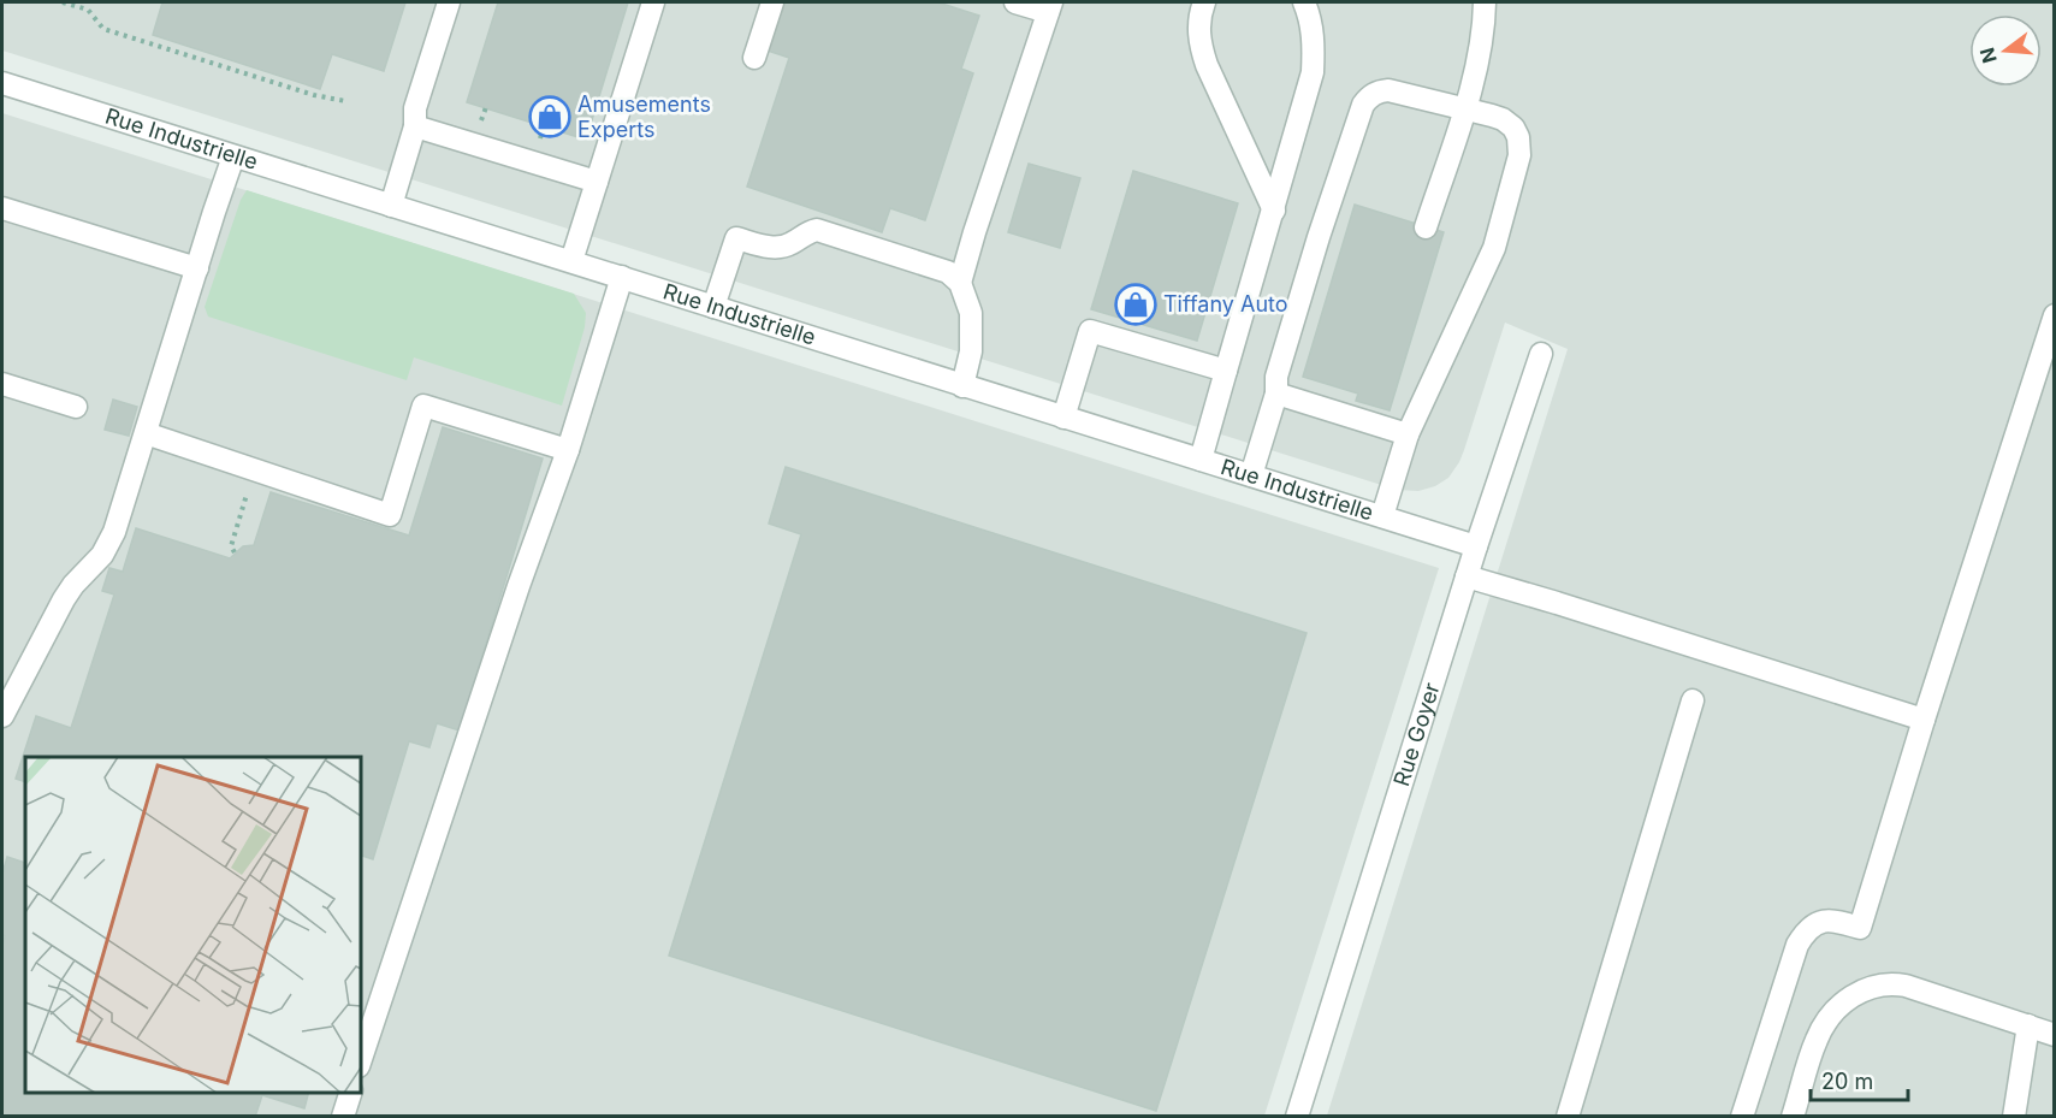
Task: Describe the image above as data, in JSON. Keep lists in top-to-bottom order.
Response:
{
  "streets": {
    "street": ["Rue Industrielle", "Rue Goyer"]
  },
  "crossings": [
    ["Rue Industrielle", "Rue Goyer"]
  ],
  "places": {
    "shop": ["Amusements Experts", "Tiffany Auto"]
  },
  "scale_bar": "20 m",
  "north": "left"
}
